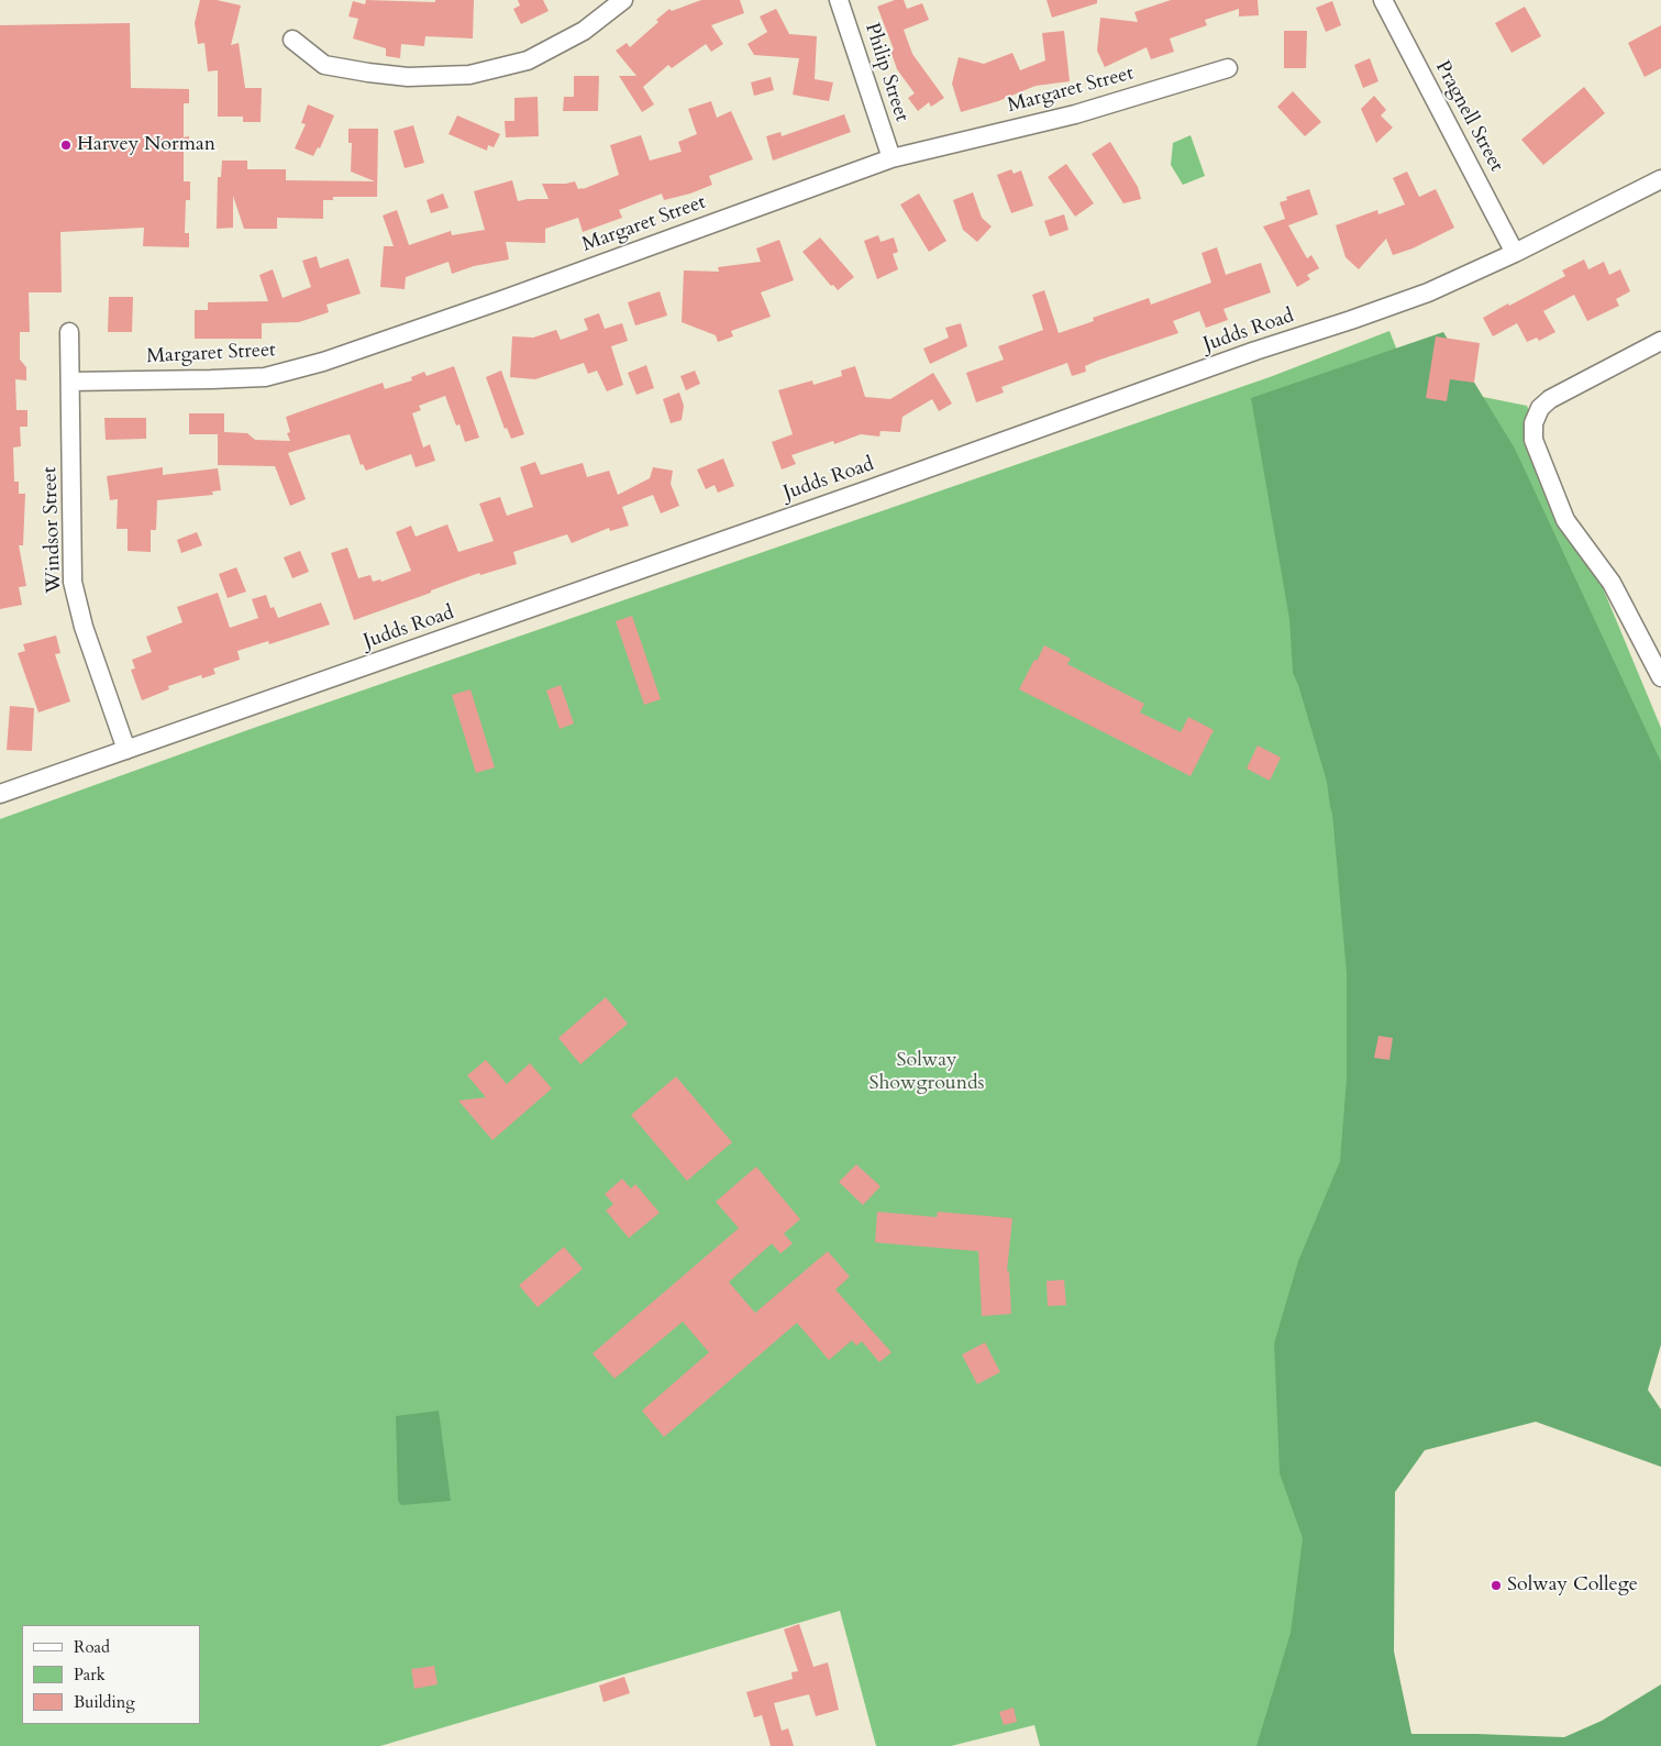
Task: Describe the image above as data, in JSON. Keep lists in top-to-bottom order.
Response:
{
  "streets": {
    "street": [
      "Philip Street",
      "Margaret Street",
      "Pragnell Street",
      "Judds Road",
      "Windsor Street"
    ]
  },
  "crossings": [
    ["Philip Street", "Margaret Street"],
    ["Margaret Street", "Windsor Street"],
    ["Pragnell Street", "Judds Road"],
    ["Judds Road", "Windsor Street"]
  ],
  "parks": ["Solway Showgrounds"],
  "places": ["Harvey Norman", "Solway College"],
  "legend": ["Road", "Park", "Building"]
}
